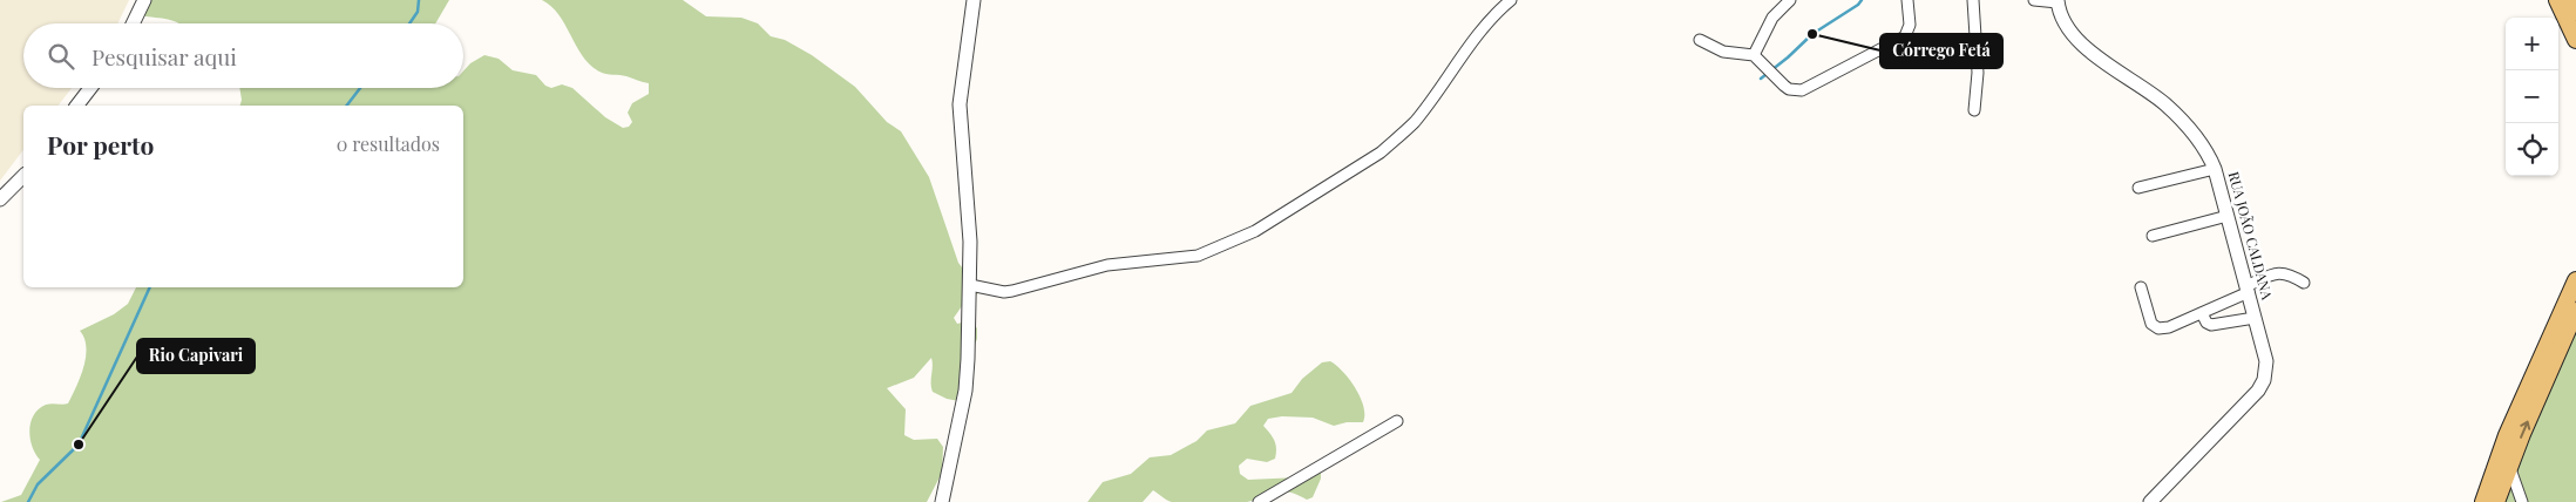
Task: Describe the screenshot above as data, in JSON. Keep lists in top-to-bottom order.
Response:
{
  "streets": {
    "street": ["RUA JOÃO CALDANA"]
  },
  "places": ["Córrego Fetá", "Rio Capivari"],
  "page": {
    "map_buttons": ["+", "−"],
    "search": "Pesquisar aqui",
    "heading": ["Por perto", "0 resultados"]
  }
}
